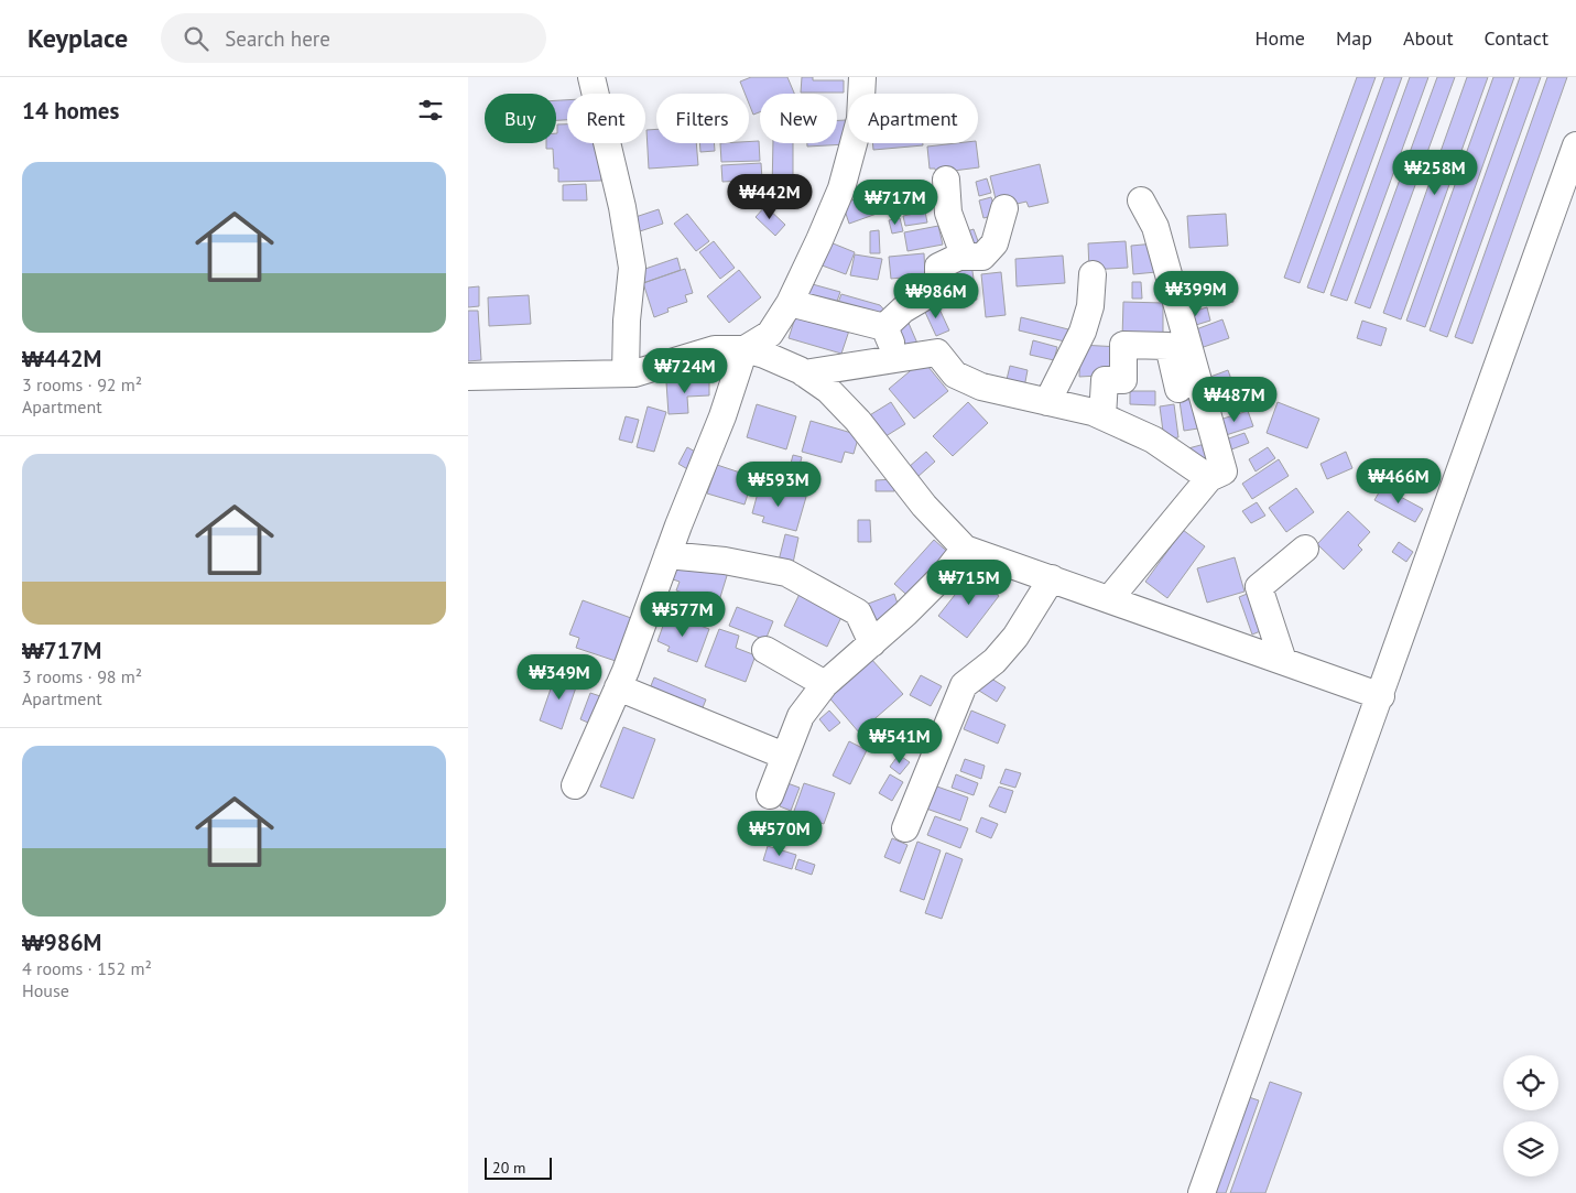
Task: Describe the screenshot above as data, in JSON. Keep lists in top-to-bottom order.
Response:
{
  "scale_bar": "20 m",
  "page": {
    "header": "Keyplace",
    "search": "Search here",
    "nav": [
      "Home",
      "Map",
      "About",
      "Contact"
    ],
    "heading": "14 homes",
    "chip": [
      "Buy",
      "Rent",
      "Filters",
      "New",
      "Apartment"
    ],
    "list": [
      {
        "name": "₩442M",
        "note": "3 rooms · 92 m² · Apartment"
      },
      {
        "name": "₩717M",
        "note": "3 rooms · 98 m² · Apartment"
      },
      {
        "name": "₩986M",
        "note": "4 rooms · 152 m² · House"
      }
    ],
    "price": [
      "₩258M",
      "₩442M",
      "₩717M",
      "₩399M",
      "₩986M",
      "₩724M",
      "₩487M",
      "₩466M",
      "₩593M",
      "₩715M",
      "₩577M",
      "₩349M",
      "₩541M",
      "₩570M"
    ],
    "scale": "20 m"
  }
}
